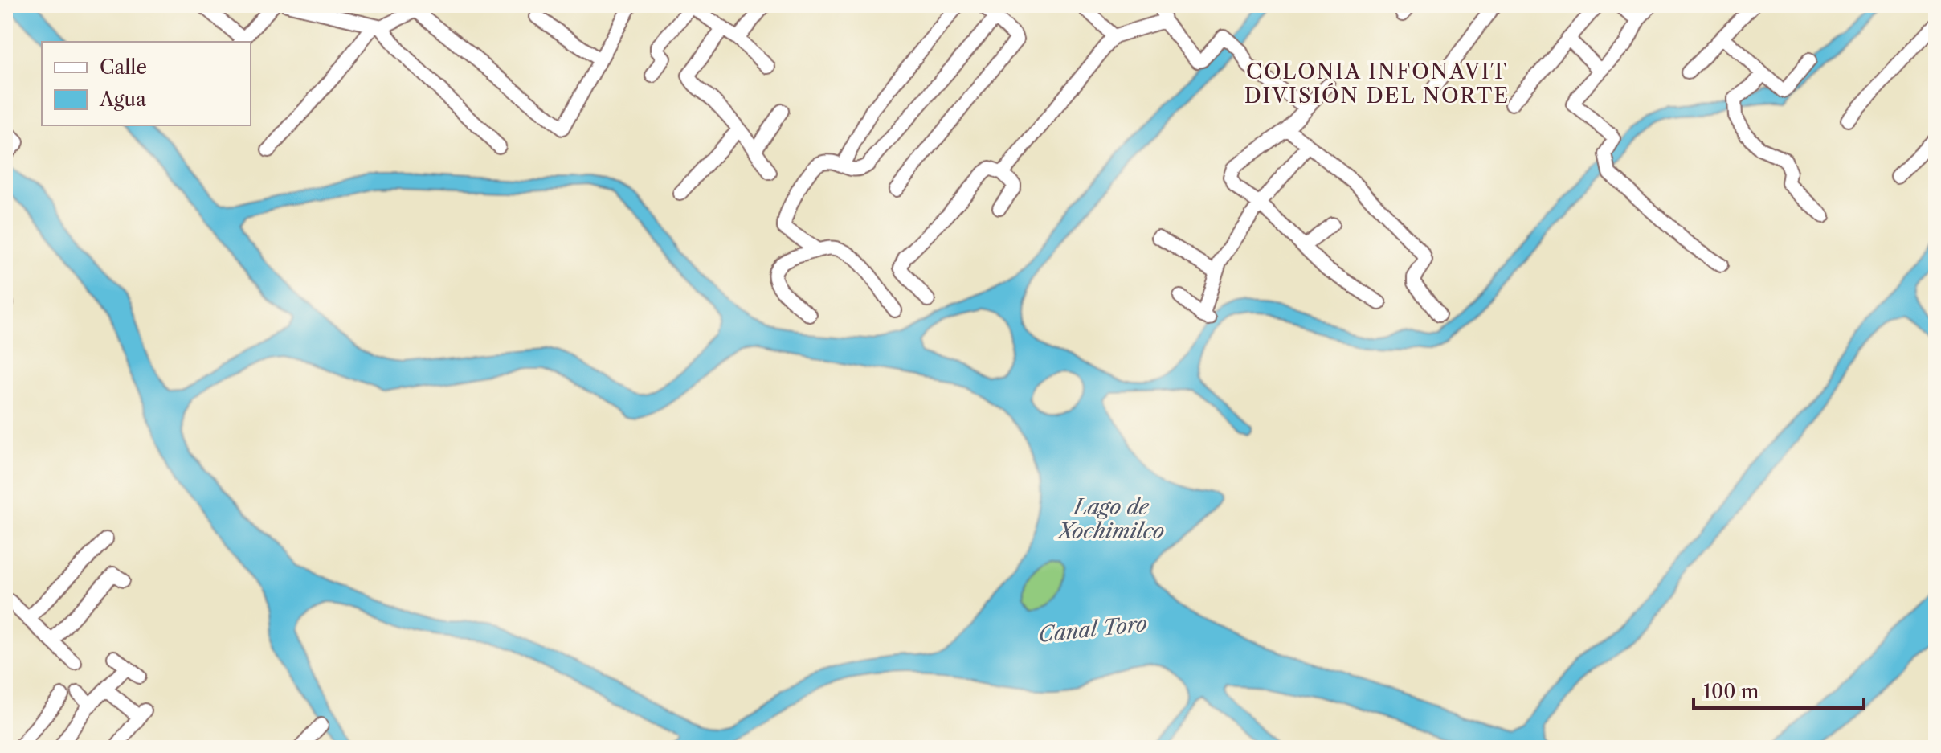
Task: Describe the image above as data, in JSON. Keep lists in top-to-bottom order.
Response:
{
  "districts": ["COLONIA INFONAVIT DIVISIÓN DEL NORTE"],
  "water": ["Lago de Xochimilco", "Canal Toro"],
  "legend": ["Calle", "Agua"],
  "scale_bar": "100 m"
}
